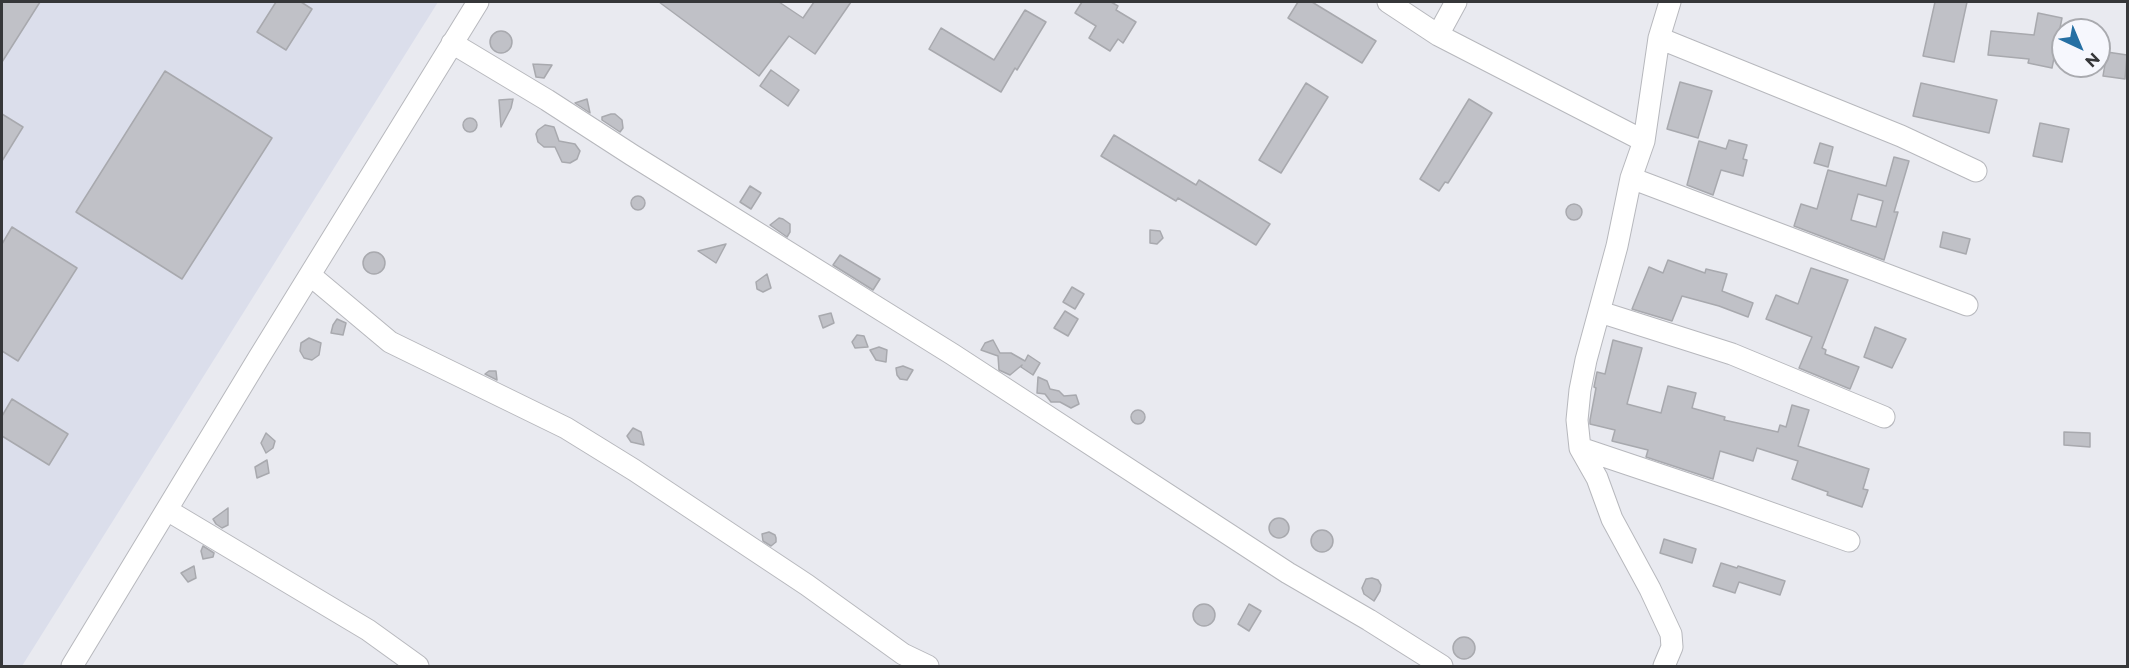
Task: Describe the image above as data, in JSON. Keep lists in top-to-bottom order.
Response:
{
  "north": "bottom right"
}
